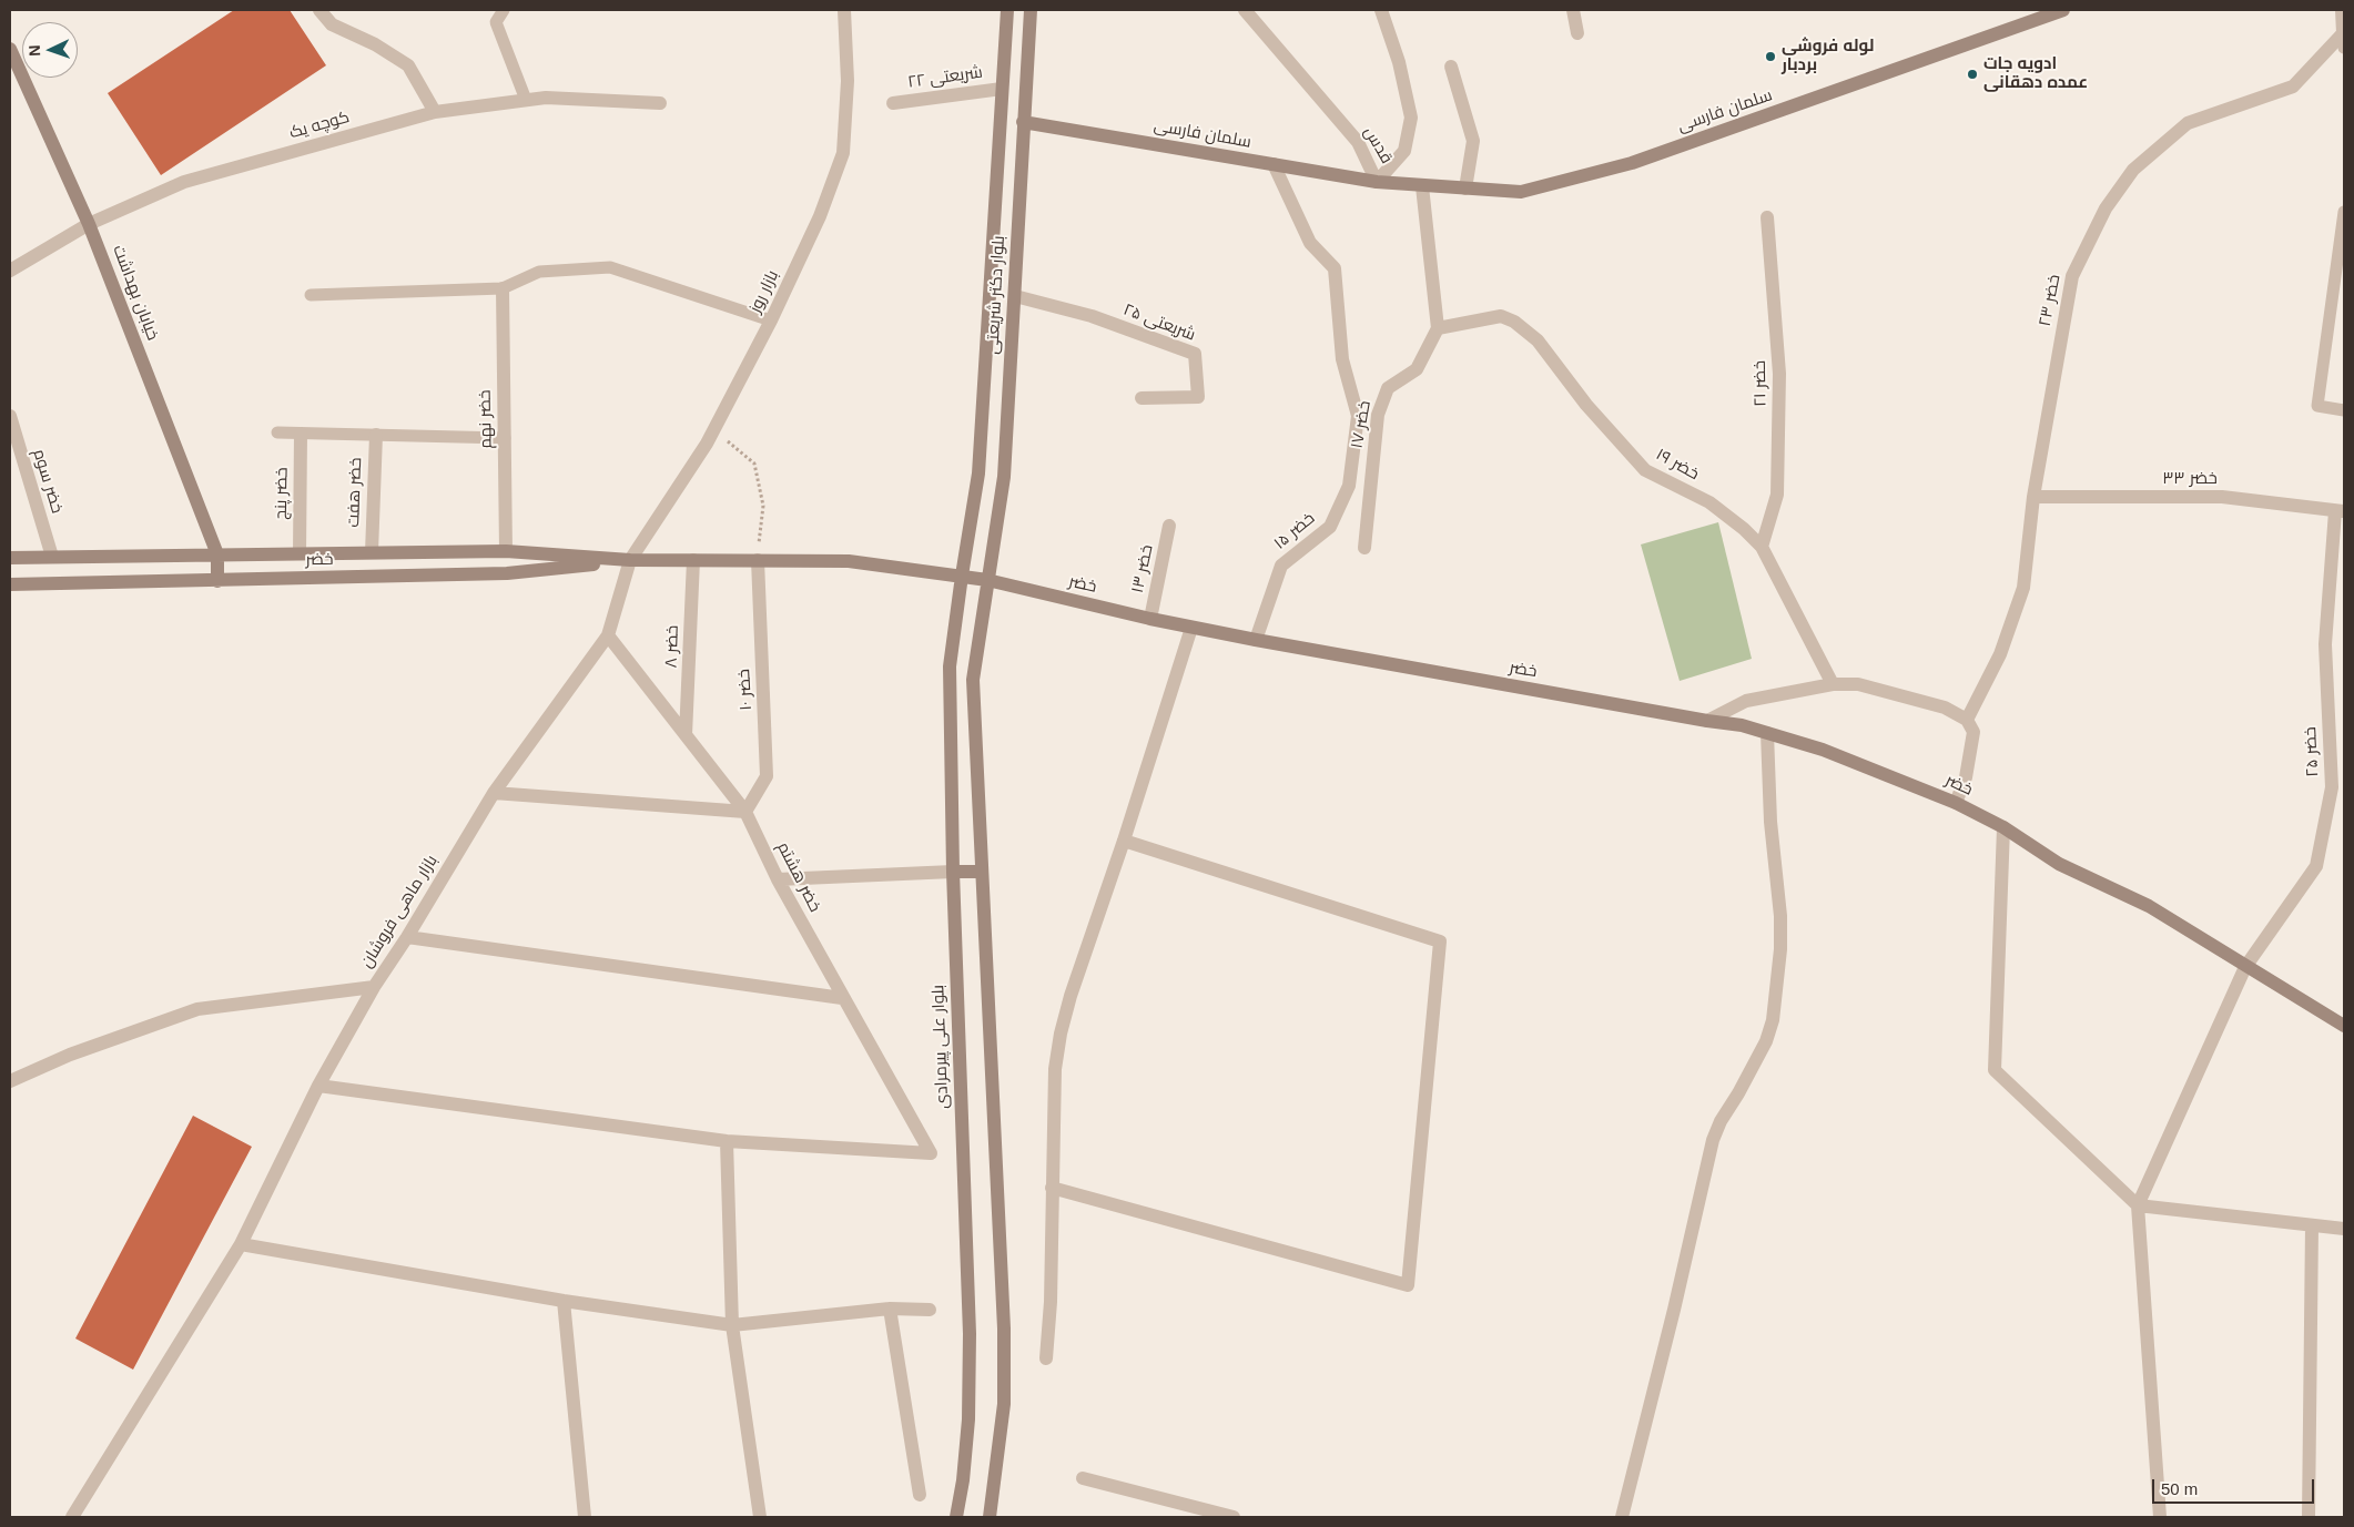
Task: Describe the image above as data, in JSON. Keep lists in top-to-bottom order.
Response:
{
  "streets": {
    "street": [
      "شریعتی ۲۲",
      "سلمان فارسی",
      "کوچه یک",
      "قدس",
      "بازار روز",
      "خیابان بهداشت",
      "بلوار دکتر شریعتی",
      "خضر ۲۳",
      "شریعتی ۲۵",
      "خضر ۲۱",
      "خضر نهم",
      "خضر ۱۷",
      "خضر ۱۹",
      "خضر ۳۳",
      "خضر سوم",
      "خضر هفت",
      "خضر پنج",
      "خضر ۱۵",
      "خضر",
      "خضر ۱۳",
      "خضر ۸",
      "خضر ۱۰",
      "خضر ۲۵",
      "خضر هشتم",
      "بازار ماهی فروشان",
      "بلوار علی پیرمرادی"
    ]
  },
  "crossings": [
    ["شریعتی ۲۲", "بلوار دکتر شریعتی"],
    ["سلمان فارسی", "قدس"],
    ["سلمان فارسی", "بلوار دکتر شریعتی"],
    ["سلمان فارسی", "خضر ۱۵"],
    ["کوچه یک", "خیابان بهداشت"],
    ["بازار روز", "خضر"],
    ["بازار روز", "بازار ماهی فروشان"],
    ["خیابان بهداشت", "خضر"],
    ["بلوار دکتر شریعتی", "شریعتی ۲۵"],
    ["بلوار دکتر شریعتی", "خضر"],
    ["بلوار دکتر شریعتی", "بلوار علی پیرمرادی"],
    ["خضر ۲۳", "خضر ۳۳"],
    ["خضر ۲۱", "خضر ۱۹"],
    ["خضر نهم", "خضر"],
    ["خضر ۱۷", "خضر ۱۹"],
    ["خضر ۳۳", "خضر ۲۵"],
    ["خضر سوم", "خضر"],
    ["خضر هفت", "خضر"],
    ["خضر پنج", "خضر"],
    ["خضر ۱۵", "خضر"],
    ["خضر", "خضر ۱۳"],
    ["خضر", "خضر ۸"],
    ["خضر", "خضر ۱۰"],
    ["خضر", "خضر ۲۵"],
    ["خضر", "بازار ماهی فروشان"],
    ["خضر", "بلوار علی پیرمرادی"],
    ["خضر ۸", "خضر هشتم"],
    ["خضر ۱۰", "خضر هشتم"],
    ["خضر هشتم", "بازار ماهی فروشان"]
  ],
  "places": ["لوله فروشی بردبار", "ادویه جات‌ عمده ‌دهقانی"],
  "scale_bar": "50 m",
  "north": "left"
}
